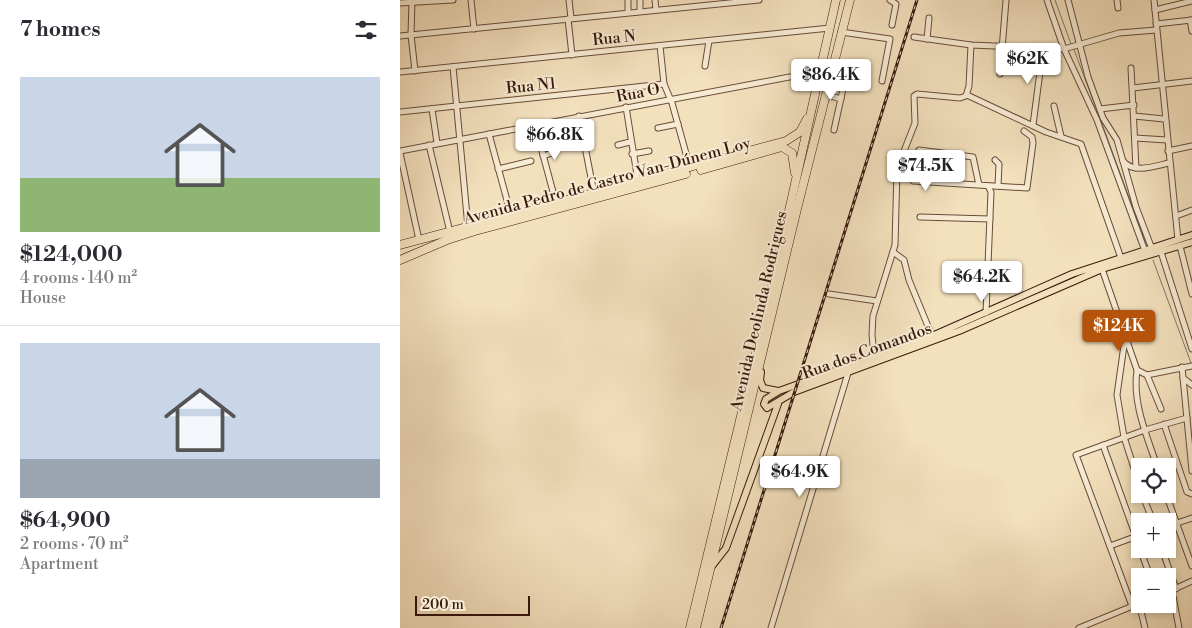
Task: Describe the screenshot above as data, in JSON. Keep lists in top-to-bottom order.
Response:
{
  "streets": {
    "highway": ["Avenida Pedro de Castro Van-Dúnem Loy", "Avenida Deolinda Rodrigues"],
    "main road": ["Rua dos Comandos"],
    "street": ["Rua N", "Rua N1", "Rua O"]
  },
  "crossings": [
    ["Rua N", "Avenida Deolinda Rodrigues"],
    ["Rua O", "Avenida Deolinda Rodrigues"],
    ["Avenida Pedro de Castro Van-Dúnem Loy", "Avenida Deolinda Rodrigues"]
  ],
  "scale_bar": "200 m",
  "page": {
    "heading": "7 homes",
    "price": [
      "$62K",
      "$86.4K",
      "$66.8K",
      "$74.5K",
      "$64.2K",
      "$124K",
      "$64.9K"
    ],
    "list": [
      {
        "name": "$124,000",
        "note": "4 rooms · 140 m² · House"
      },
      {
        "name": "$64,900",
        "note": "2 rooms · 70 m² · Apartment"
      }
    ],
    "map_buttons": ["+", "−"],
    "scale": "200 m"
  }
}
